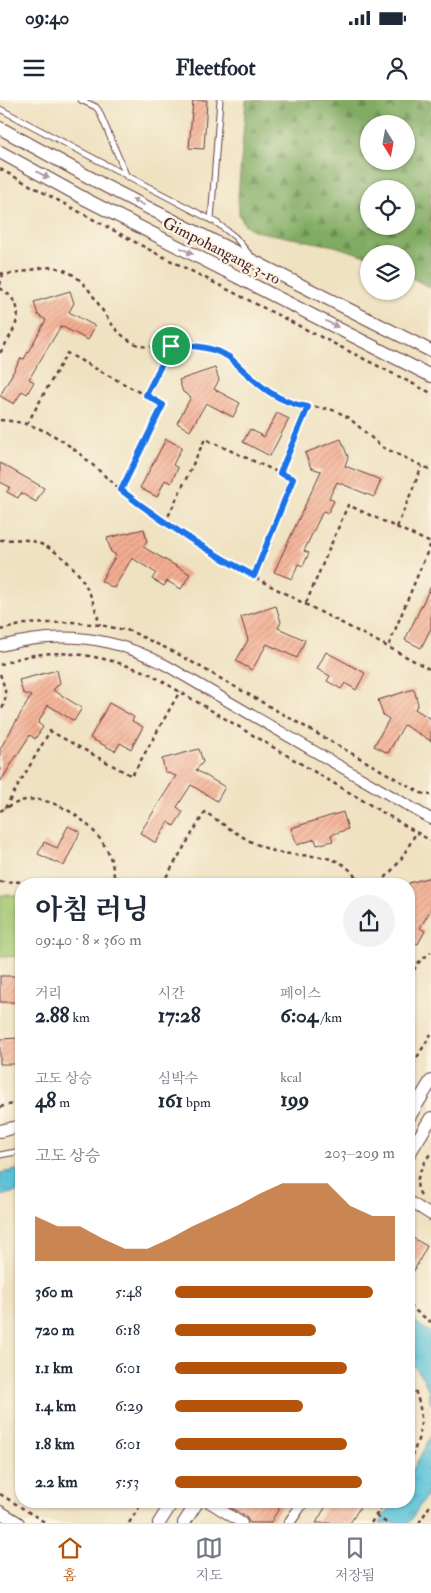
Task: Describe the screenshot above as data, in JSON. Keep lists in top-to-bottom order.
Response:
{
  "streets": {
    "street": ["Gimpohangang 3-ro"]
  },
  "north": "bottom",
  "page": {
    "status": "09:40",
    "header": "Fleetfoot",
    "heading": ["아침 러닝", "09:40 · 8 × 360 m"],
    "stats": [
      ["거리", "2.88 km"],
      ["시간", "17:28"],
      ["페이스", "6:04 /km"],
      ["고도 상승", "48 m"],
      ["심박수", "161 bpm"],
      ["kcal", "199"]
    ],
    "chart": ["고도 상승", "203–209 m"],
    "list": [
      {
        "name": "360 m",
        "note": "5:48"
      },
      {
        "name": "720 m",
        "note": "6:18"
      },
      {
        "name": "1.1 km",
        "note": "6:01"
      },
      {
        "name": "1.4 km",
        "note": "6:29"
      },
      {
        "name": "1.8 km",
        "note": "6:01"
      },
      {
        "name": "2.2 km",
        "note": "5:53"
      }
    ],
    "tabs": ["홈", "지도", "저장됨"]
  }
}
